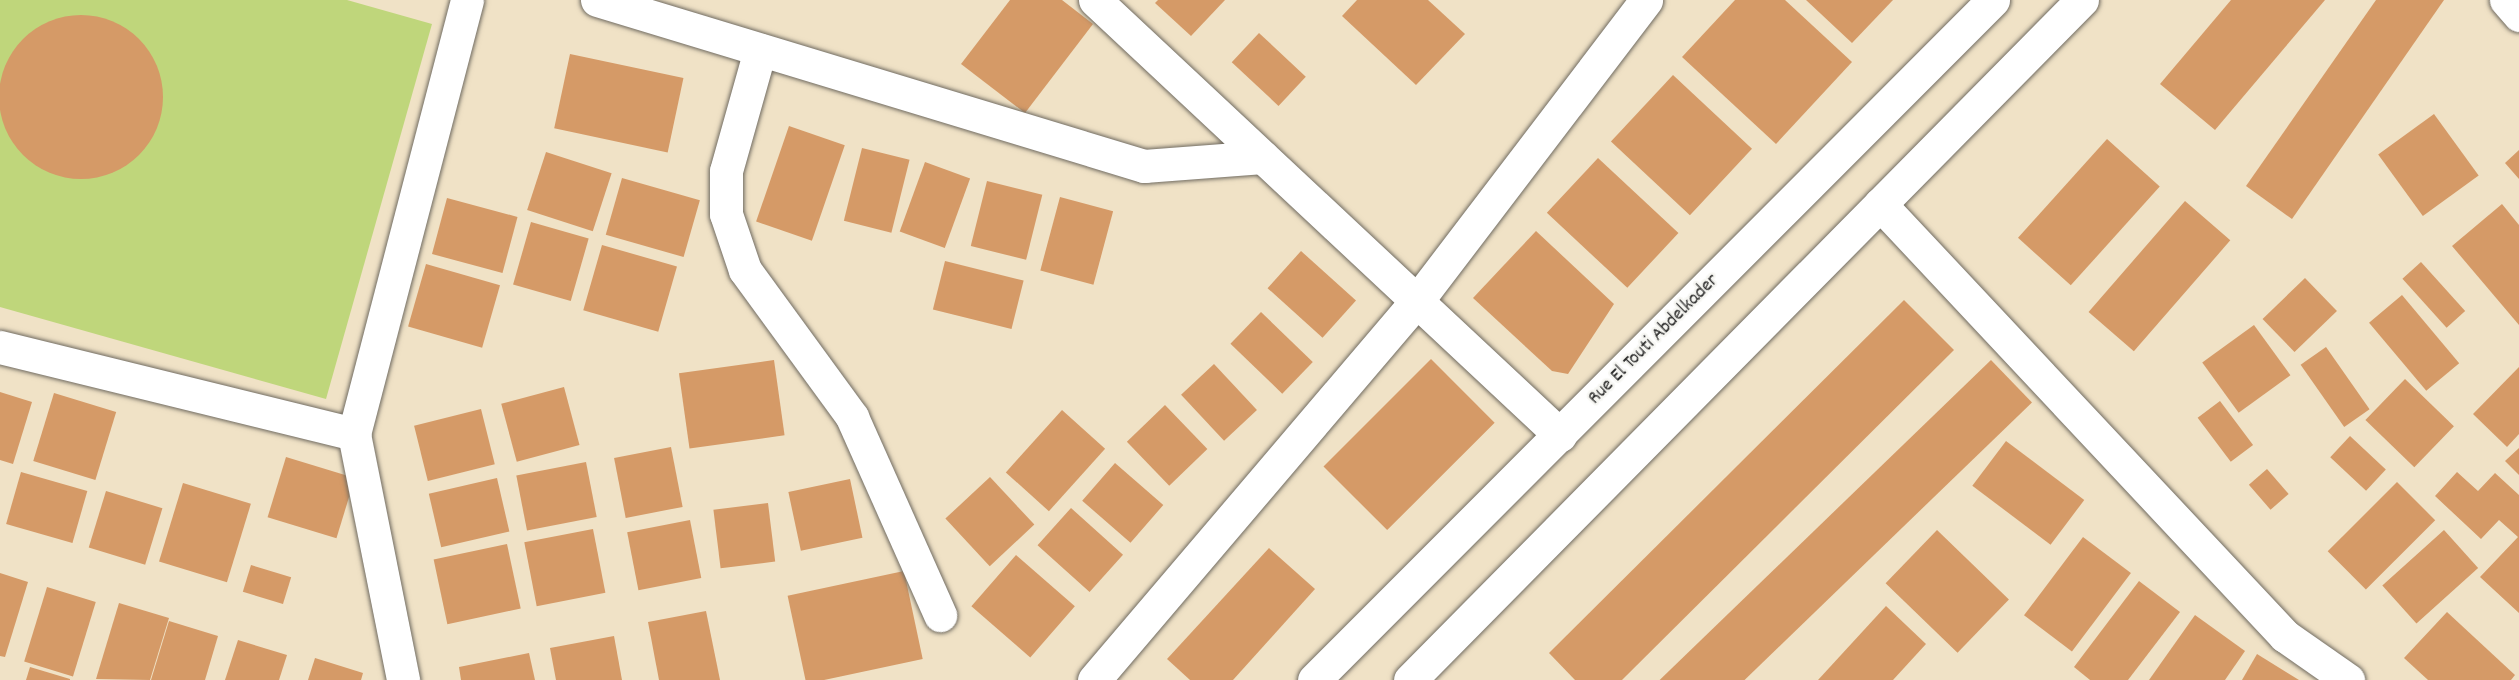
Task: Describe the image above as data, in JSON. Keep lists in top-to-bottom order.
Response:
{
  "streets": {
    "street": ["Rue El Touti Abdelkader"]
  }
}
